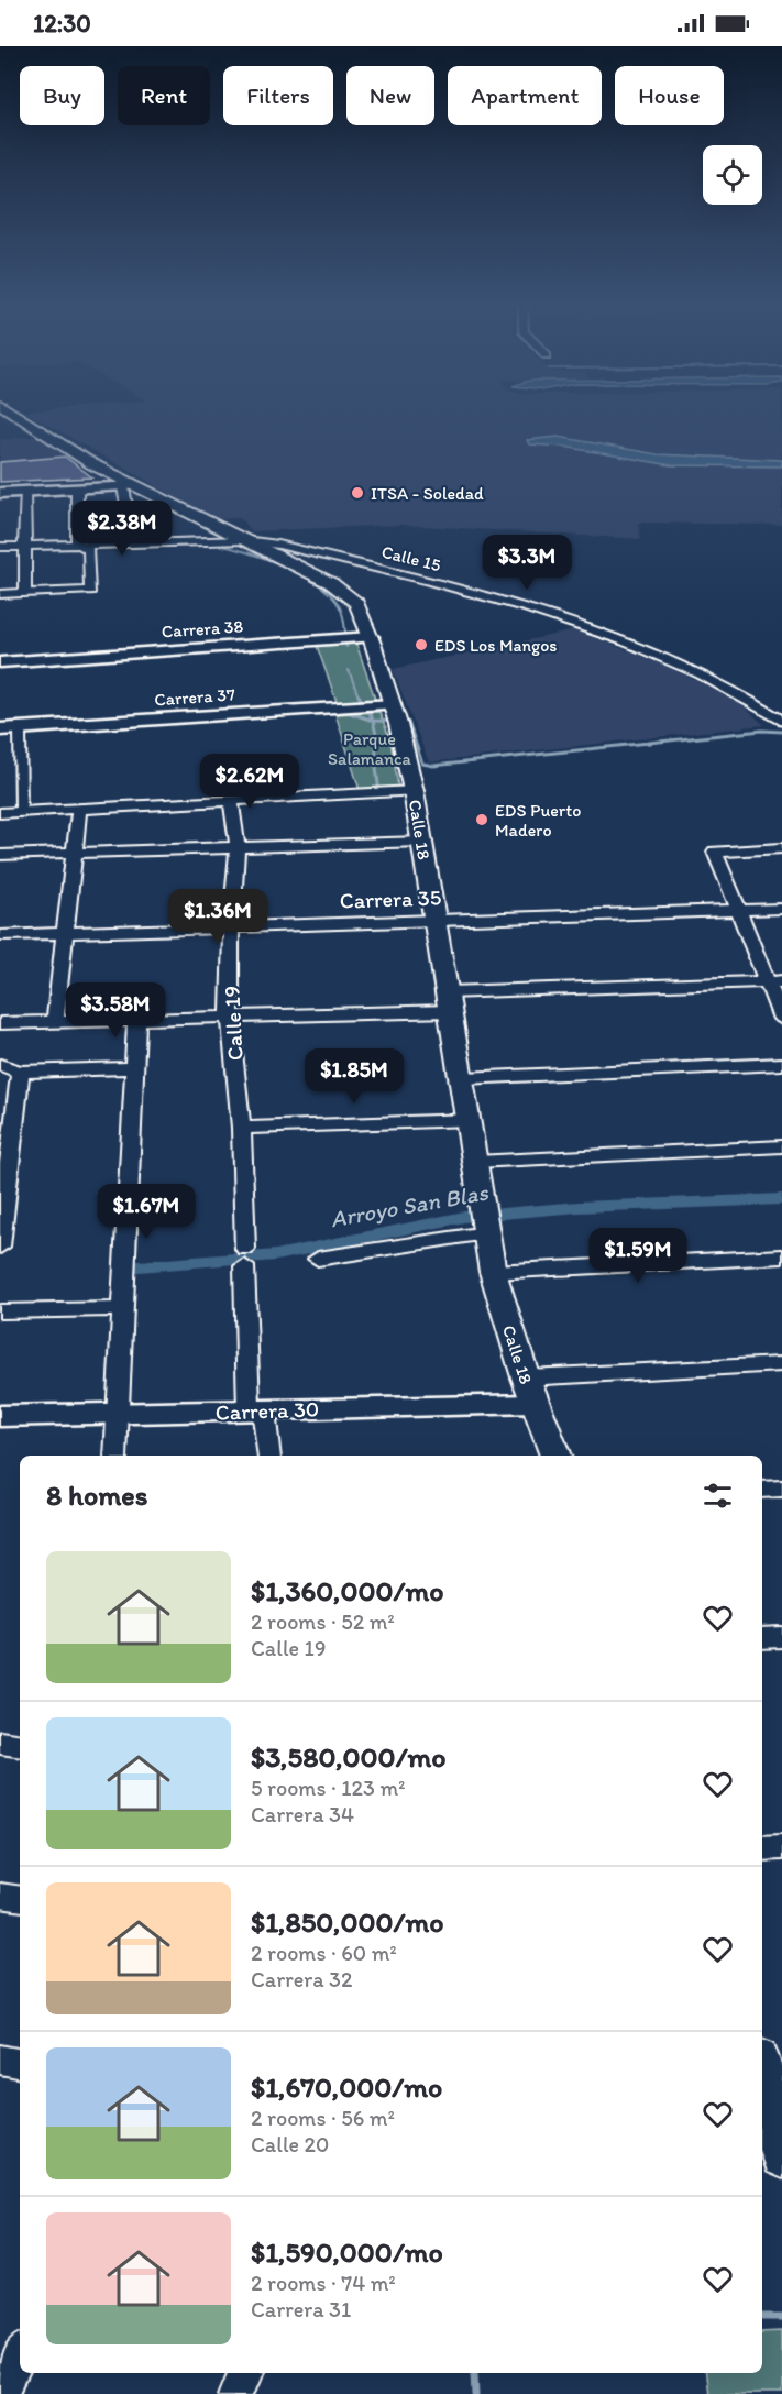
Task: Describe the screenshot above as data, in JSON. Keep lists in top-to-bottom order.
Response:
{
  "streets": {
    "main road": ["Calle 18"],
    "street": [
      "Calle 15",
      "Carrera 38",
      "Carrera 37",
      "Carrera 35",
      "Calle 19",
      "Carrera 30"
    ]
  },
  "crossings": [
    ["Calle 15", "Calle 18"],
    ["Carrera 38", "Calle 18"],
    ["Carrera 37", "Calle 18"],
    ["Calle 18", "Carrera 35"],
    ["Calle 18", "Carrera 30"],
    ["Carrera 35", "Calle 19"],
    ["Calle 19", "Carrera 30"]
  ],
  "water": ["Arroyo San Blas"],
  "parks": ["Parque Salamanca"],
  "places": ["ITSA - Soledad", "EDS Los Mangos", "EDS Puerto Madero"],
  "page": {
    "status": "12:30",
    "chip": [
      "Buy",
      "Rent",
      "Filters",
      "New",
      "Apartment",
      "House"
    ],
    "price": [
      "$2.38M",
      "$3.3M",
      "$2.62M",
      "$1.36M",
      "$3.58M",
      "$1.85M",
      "$1.67M",
      "$1.59M"
    ],
    "heading": "8 homes",
    "list": [
      {
        "name": "$1,360,000/mo",
        "note": "2 rooms · 52 m² · Calle 19"
      },
      {
        "name": "$3,580,000/mo",
        "note": "5 rooms · 123 m² · Carrera 34"
      },
      {
        "name": "$1,850,000/mo",
        "note": "2 rooms · 60 m² · Carrera 32"
      },
      {
        "name": "$1,670,000/mo",
        "note": "2 rooms · 56 m² · Calle 20"
      },
      {
        "name": "$1,590,000/mo",
        "note": "2 rooms · 74 m² · Carrera 31"
      }
    ]
  }
}
